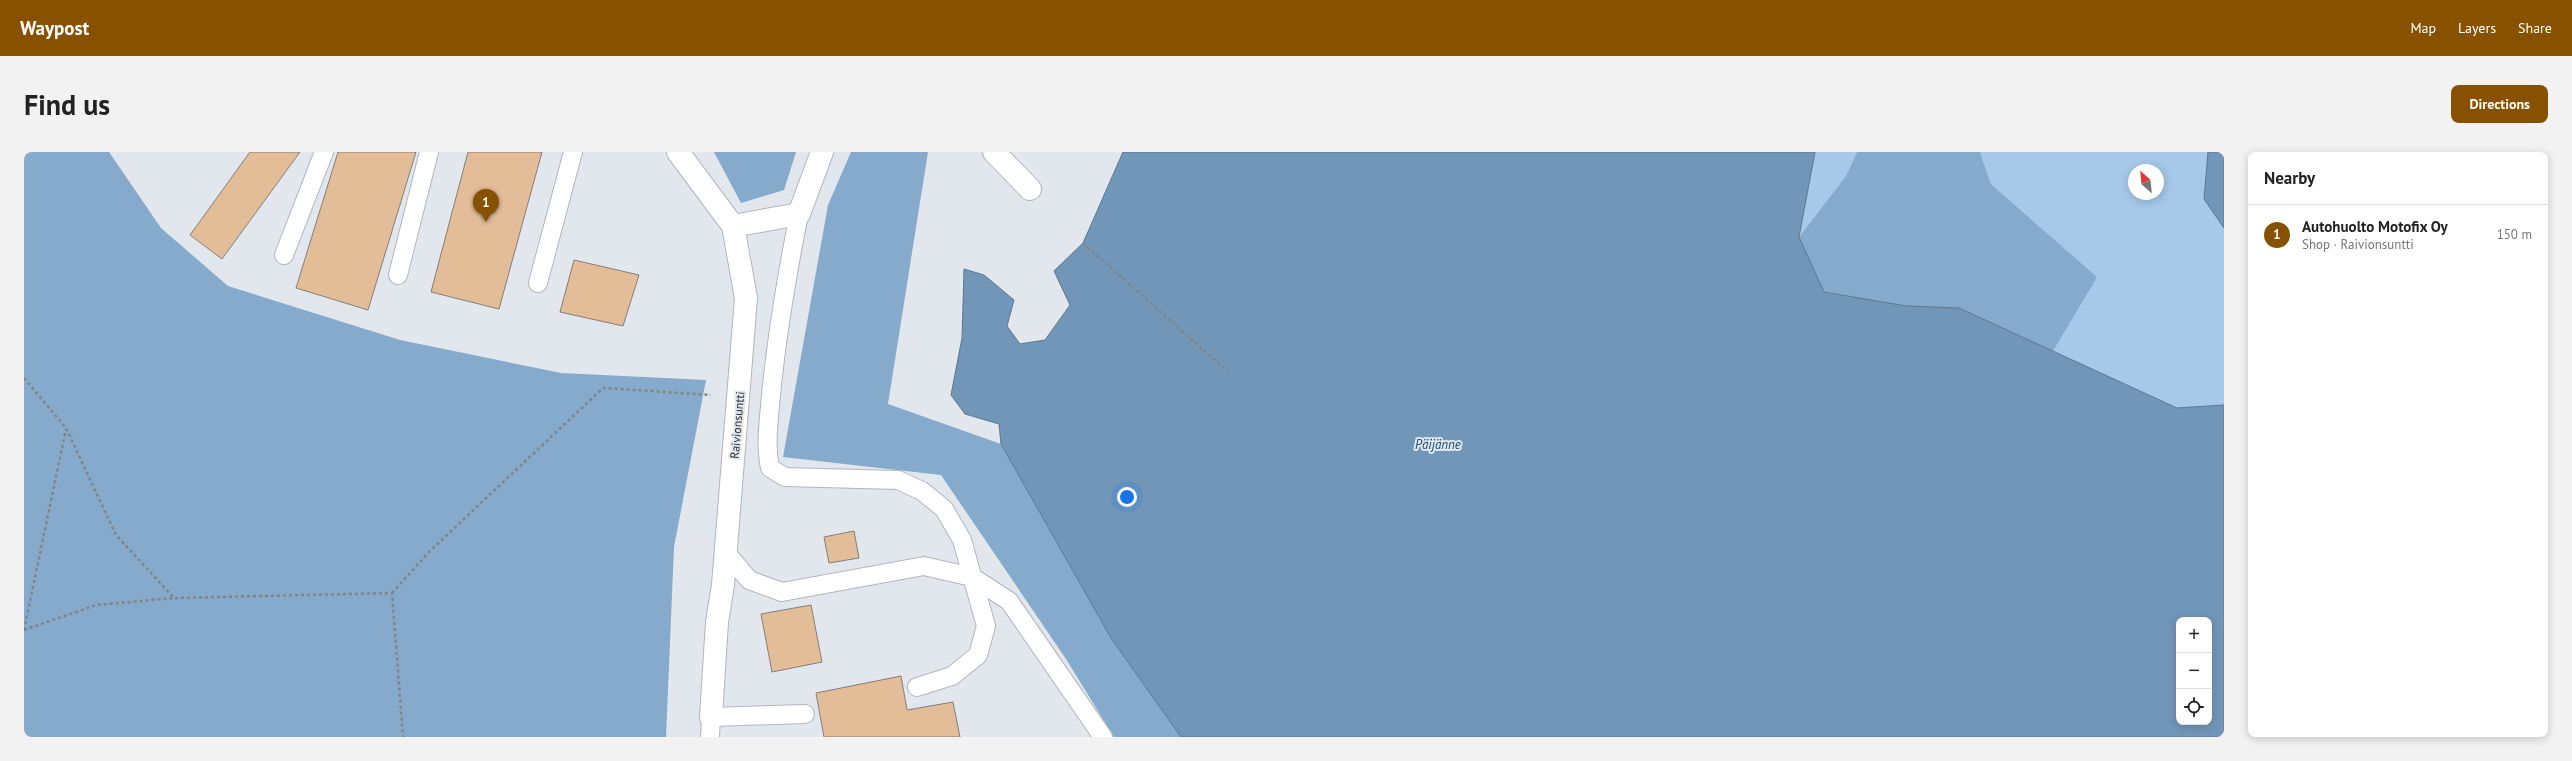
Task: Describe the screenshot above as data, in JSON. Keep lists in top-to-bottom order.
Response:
{
  "streets": {
    "street": ["Raivionsuntti"]
  },
  "water": ["Päijänne"],
  "north": "top left",
  "page": {
    "header": "Waypost",
    "nav": ["Map", "Layers", "Share"],
    "buttons": "Directions",
    "title": "Find us",
    "heading": "Nearby",
    "pins": "1",
    "list": [
      {
        "mark": "1",
        "name": "Autohuolto Motofix Oy",
        "note": "Shop · Raivionsuntti",
        "value": "150 m"
      }
    ],
    "map_buttons": ["+", "−"]
  }
}
